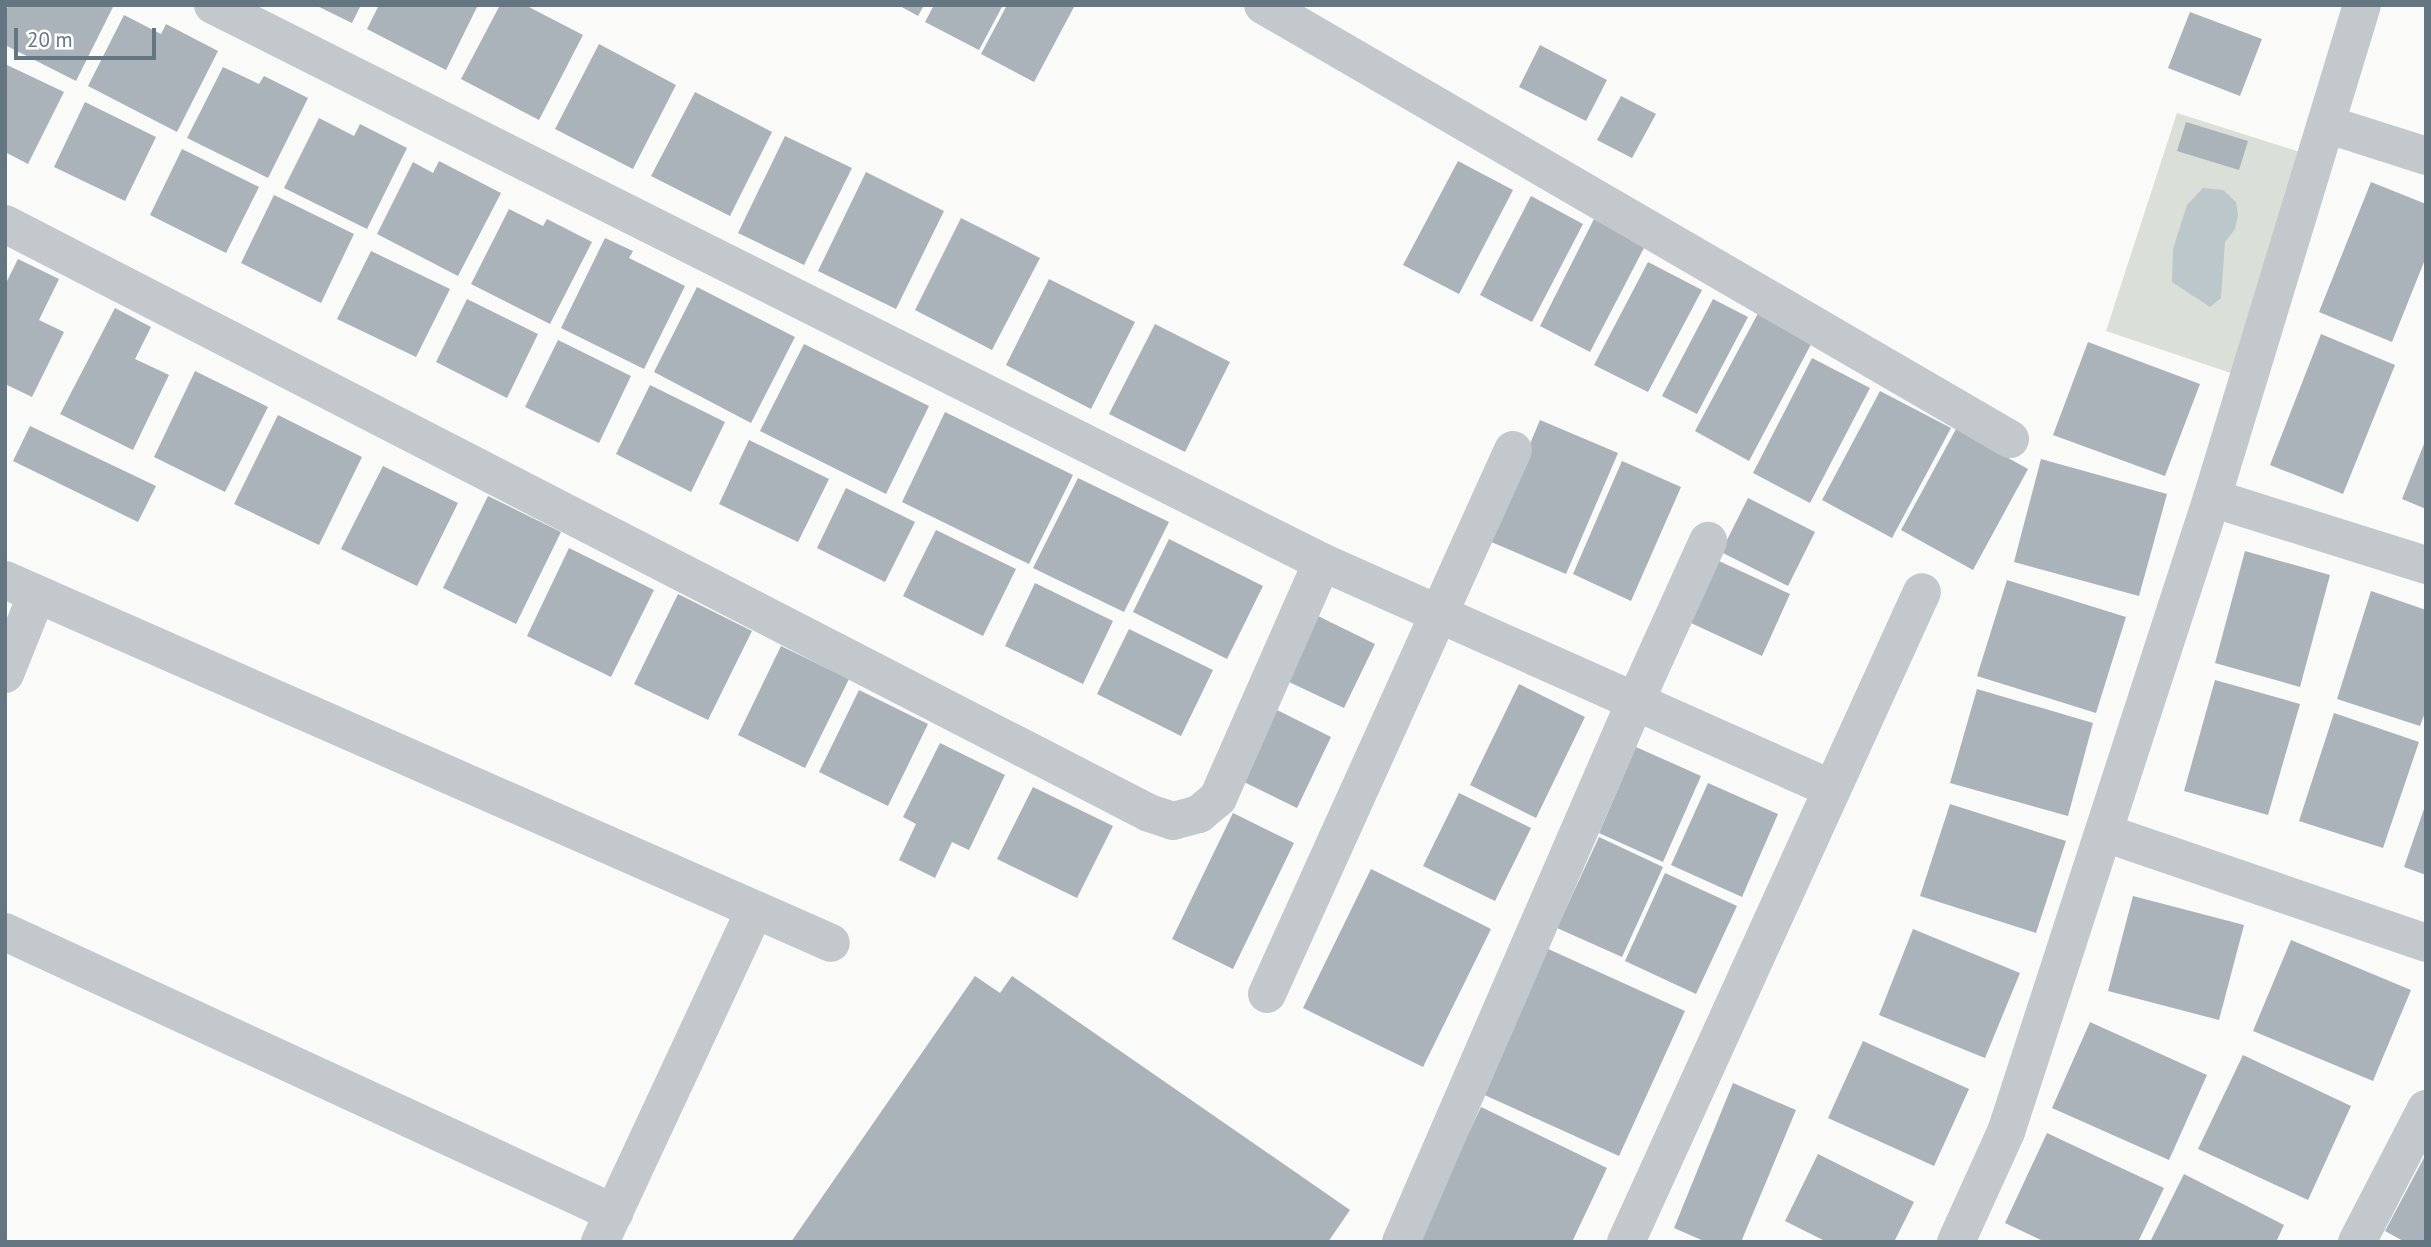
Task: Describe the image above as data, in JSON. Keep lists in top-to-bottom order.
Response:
{
  "scale_bar": "20 m"
}
